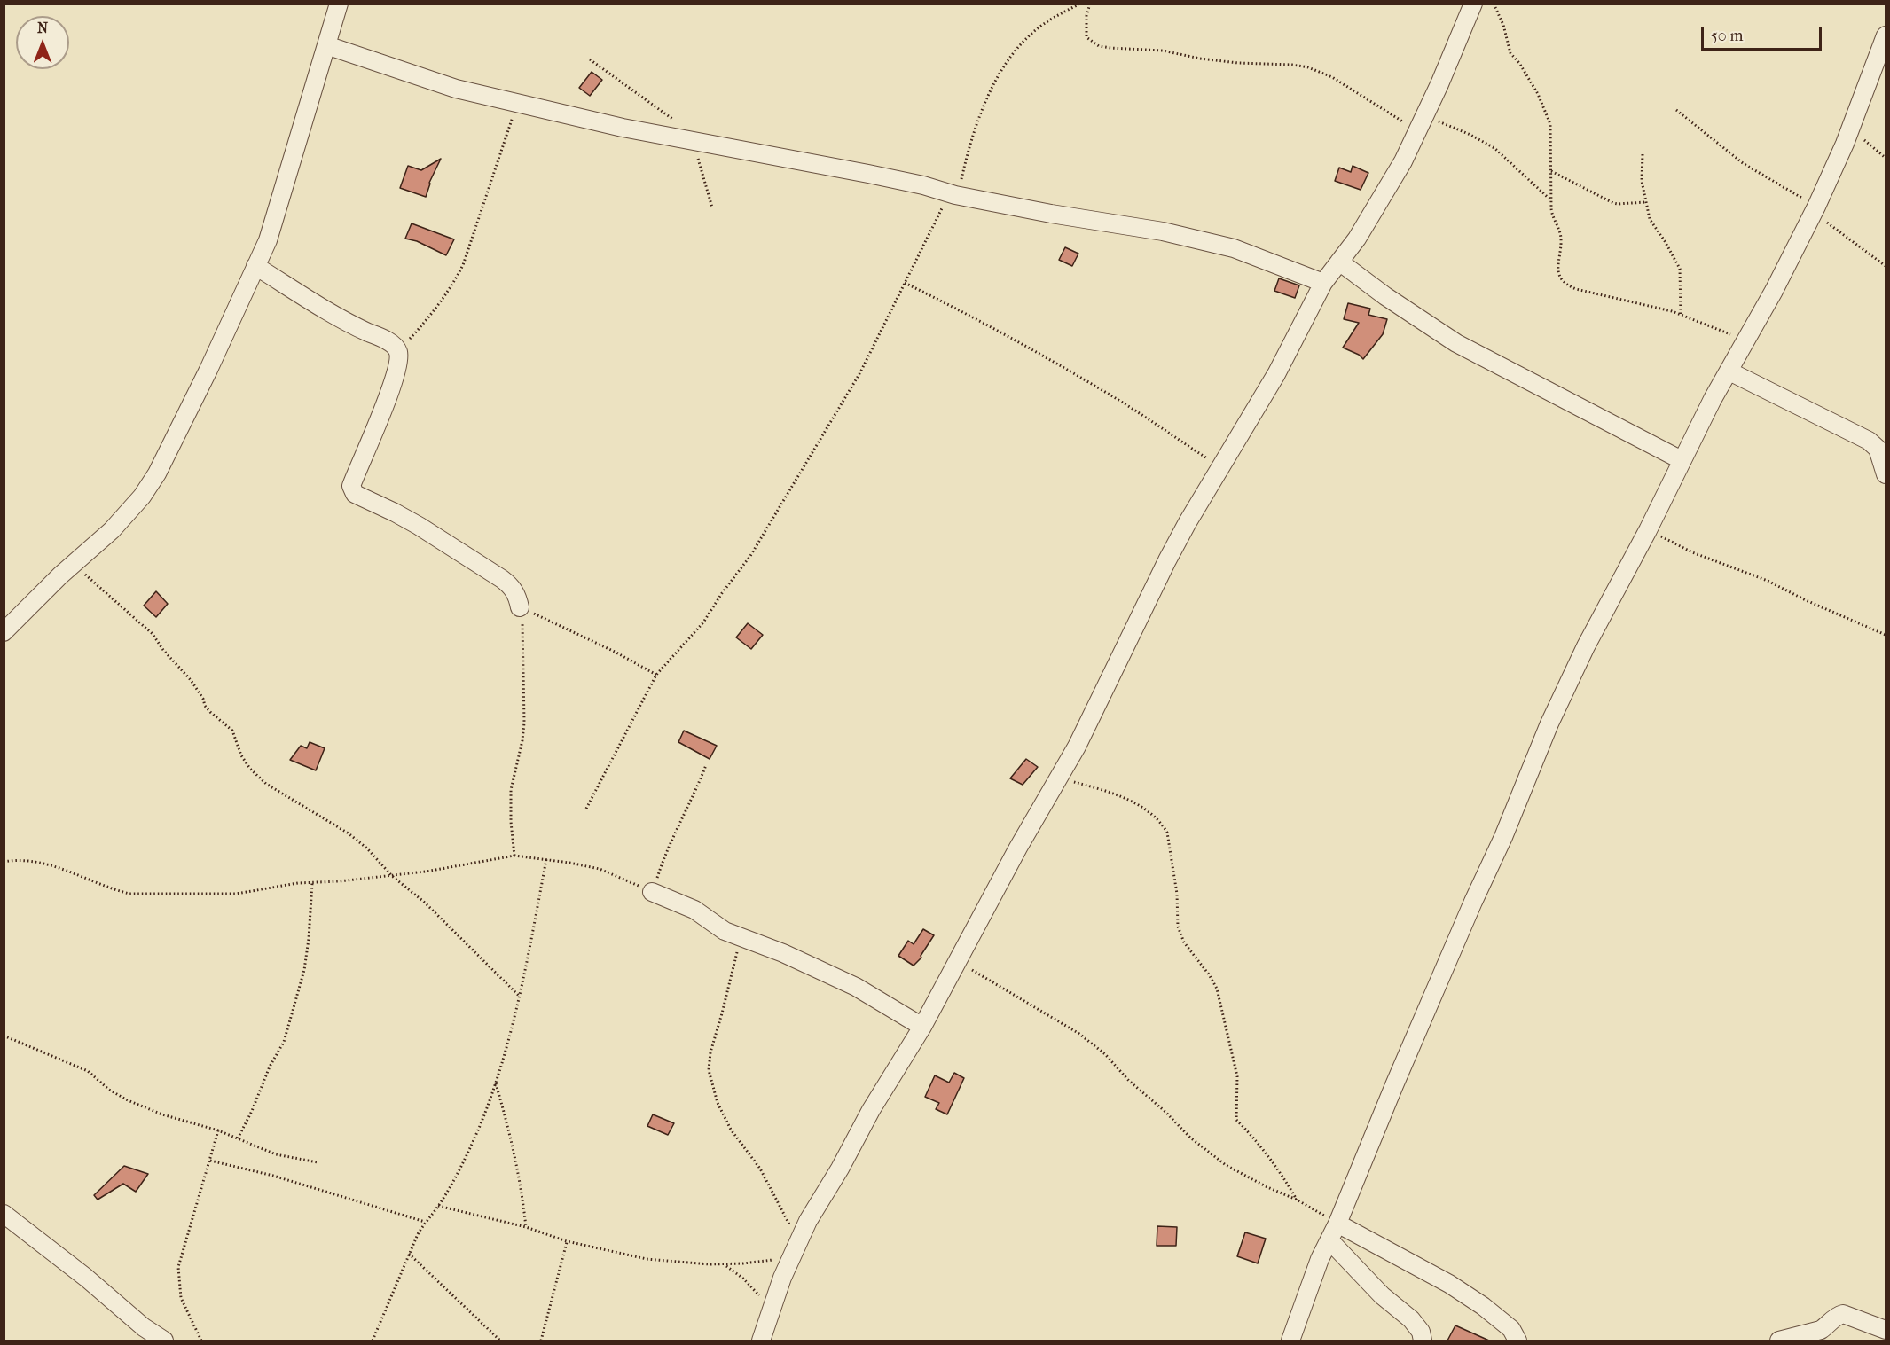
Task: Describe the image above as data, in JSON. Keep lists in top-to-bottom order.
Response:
{
  "scale_bar": "50 m",
  "north": "top"
}
